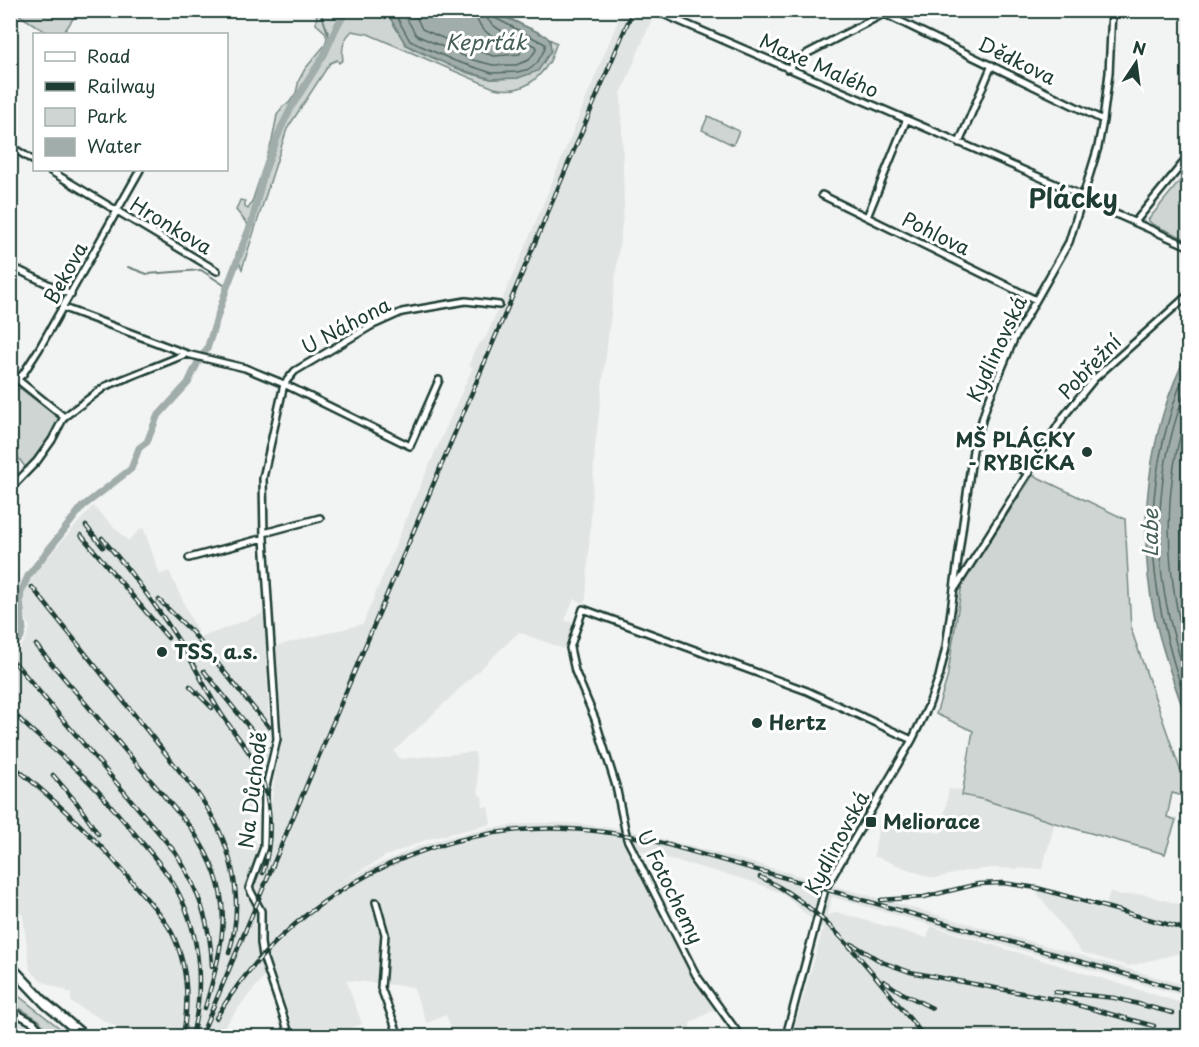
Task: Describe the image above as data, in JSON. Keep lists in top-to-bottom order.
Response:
{
  "streets": {
    "street": [
      "Dědkova",
      "Maxe Malého",
      "Hronkova",
      "Pohlova",
      "Bekova",
      "U Náhona",
      "Kydlinovská",
      "Pobřežní",
      "Na Důchodě",
      "U Fotochemy"
    ]
  },
  "crossings": [
    ["Dědkova", "Maxe Malého"],
    ["Dědkova", "Kydlinovská"],
    ["Maxe Malého", "Kydlinovská"],
    ["Hronkova", "Bekova"],
    ["Pohlova", "Kydlinovská"],
    ["U Náhona", "Na Důchodě"],
    ["Kydlinovská", "Pobřežní"],
    ["Kydlinovská", "U Fotochemy"]
  ],
  "districts": ["Plácky"],
  "water": ["Keprťák", "Labe"],
  "places": {
    "other": ["MŠ PLÁCKY - RYBIČKA", "TSS, a.s.", "Hertz"],
    "transit": ["Meliorace"]
  },
  "legend": [
    "Road",
    "Railway",
    "Park",
    "Water"
  ],
  "north": "top"
}
